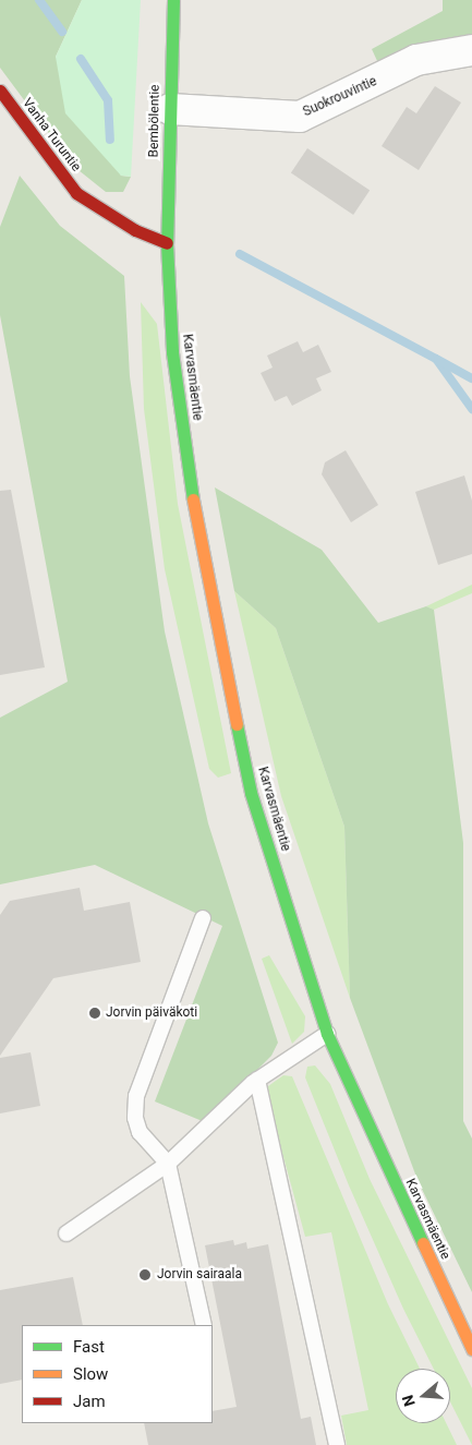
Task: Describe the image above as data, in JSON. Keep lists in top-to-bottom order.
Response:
{
  "streets": {
    "main road": ["Bembölentie", "Vanha Turuntie", "Karvasmäentie"],
    "street": ["Suokrouvintie"]
  },
  "crossings": [
    ["Suokrouvintie", "Bembölentie"],
    ["Bembölentie", "Vanha Turuntie"],
    ["Bembölentie", "Karvasmäentie"],
    ["Vanha Turuntie", "Karvasmäentie"]
  ],
  "places": ["Jorvin päiväkoti", "Jorvin sairaala"],
  "legend": ["Fast", "Slow", "Jam"],
  "north": "left"
}
